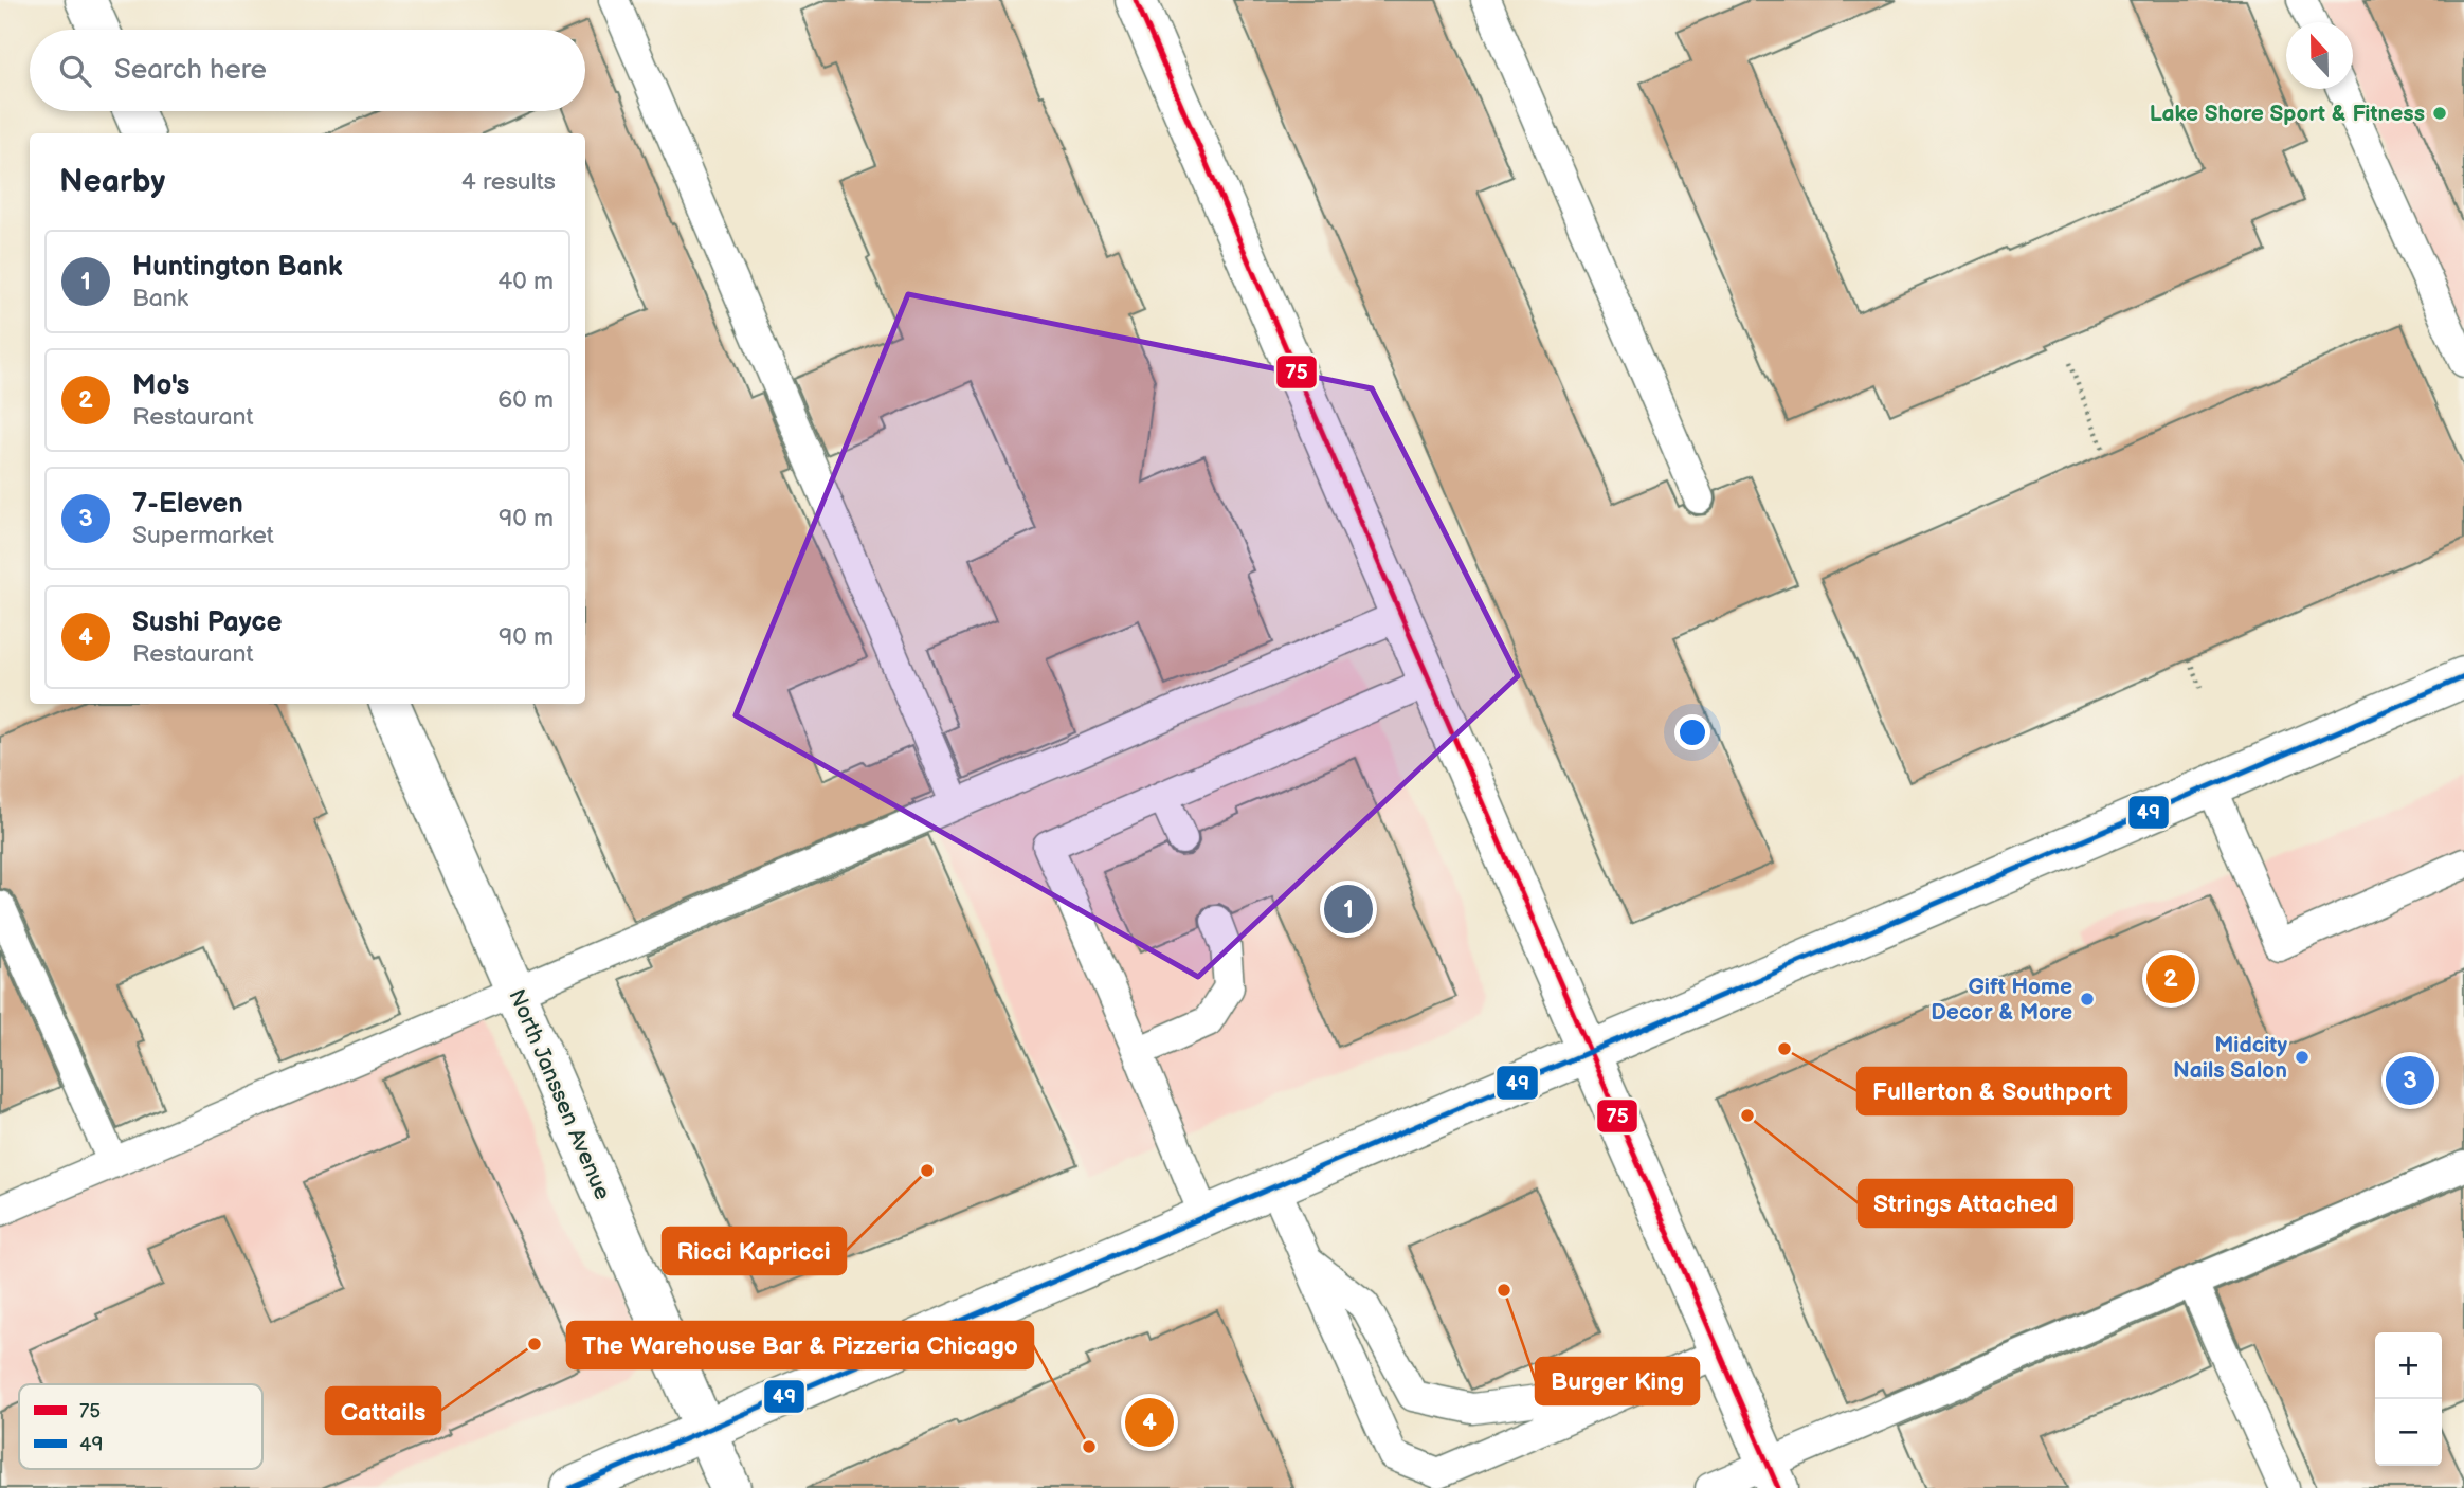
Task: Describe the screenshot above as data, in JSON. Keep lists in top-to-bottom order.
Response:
{
  "streets": {
    "street": ["North Janssen Avenue"]
  },
  "places": [
    "Lake Shore Sport & Fitness",
    "Gift Home Decor & More",
    "Fullerton & Southport",
    "Midcity Nails Salon",
    "Strings Attached",
    "Ricci Kapricci",
    "Burger King",
    "Cattails",
    "The Warehouse Bar & Pizzeria Chicago"
  ],
  "lines": ["transit line 75", "transit line 49"],
  "legend": ["75", "49"],
  "north": "top",
  "page": {
    "search": "Search here",
    "heading": ["Nearby", "4 results"],
    "list": [
      {
        "mark": "1",
        "name": "Huntington Bank",
        "note": "Bank",
        "value": "40 m"
      },
      {
        "mark": "2",
        "name": "Mo's",
        "note": "Restaurant",
        "value": "60 m"
      },
      {
        "mark": "3",
        "name": "7-Eleven",
        "note": "Supermarket",
        "value": "90 m"
      },
      {
        "mark": "4",
        "name": "Sushi Payce",
        "note": "Restaurant",
        "value": "90 m"
      }
    ],
    "pins": [
      "1",
      "2",
      "3",
      "4"
    ],
    "map_buttons": ["+", "−"]
  }
}
